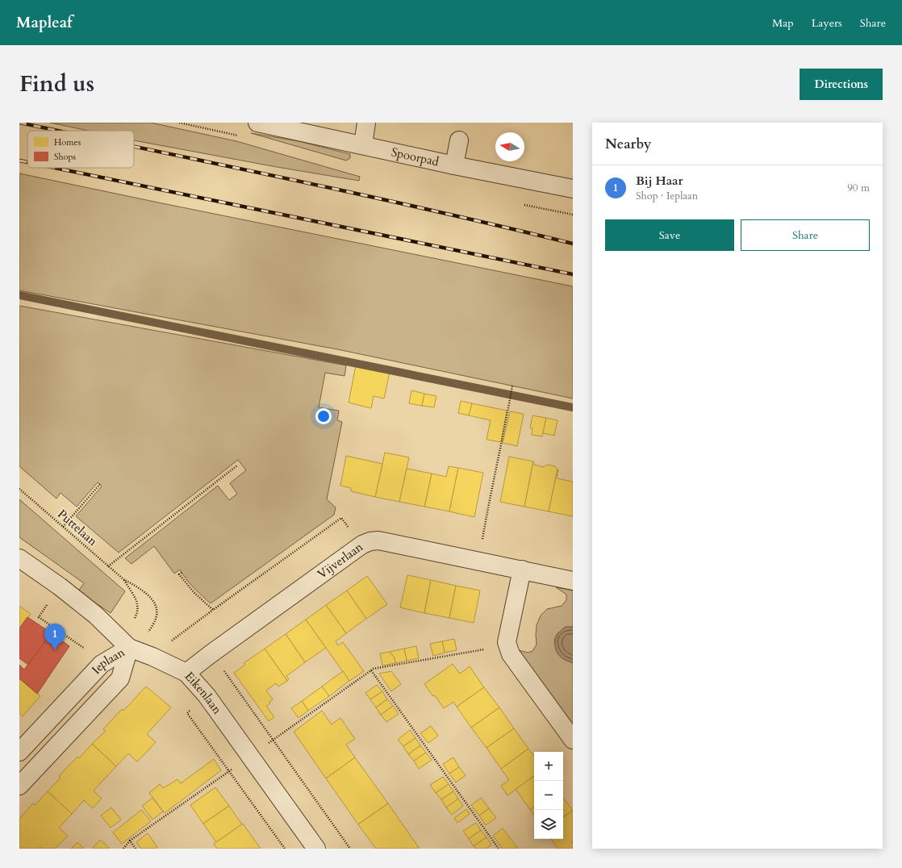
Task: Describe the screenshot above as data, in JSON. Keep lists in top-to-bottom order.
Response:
{
  "streets": {
    "street": [
      "Spoorpad",
      "Vijverlaan",
      "Ieplaan",
      "Eikenlaan"
    ],
    "path": ["Puttelaan"]
  },
  "crossings": [
    ["Vijverlaan", "Eikenlaan"],
    ["Ieplaan", "Eikenlaan"]
  ],
  "legend": ["Homes", "Shops"],
  "north": "left",
  "page": {
    "header": "Mapleaf",
    "nav": ["Map", "Layers", "Share"],
    "title": "Find us",
    "buttons": [
      "Directions",
      ["Save", "Share"]
    ],
    "heading": "Nearby",
    "list": [
      {
        "mark": "1",
        "name": "Bij Haar",
        "note": "Shop · Ieplaan",
        "value": "90 m"
      }
    ],
    "pins": "1",
    "map_buttons": ["+", "−"]
  }
}
